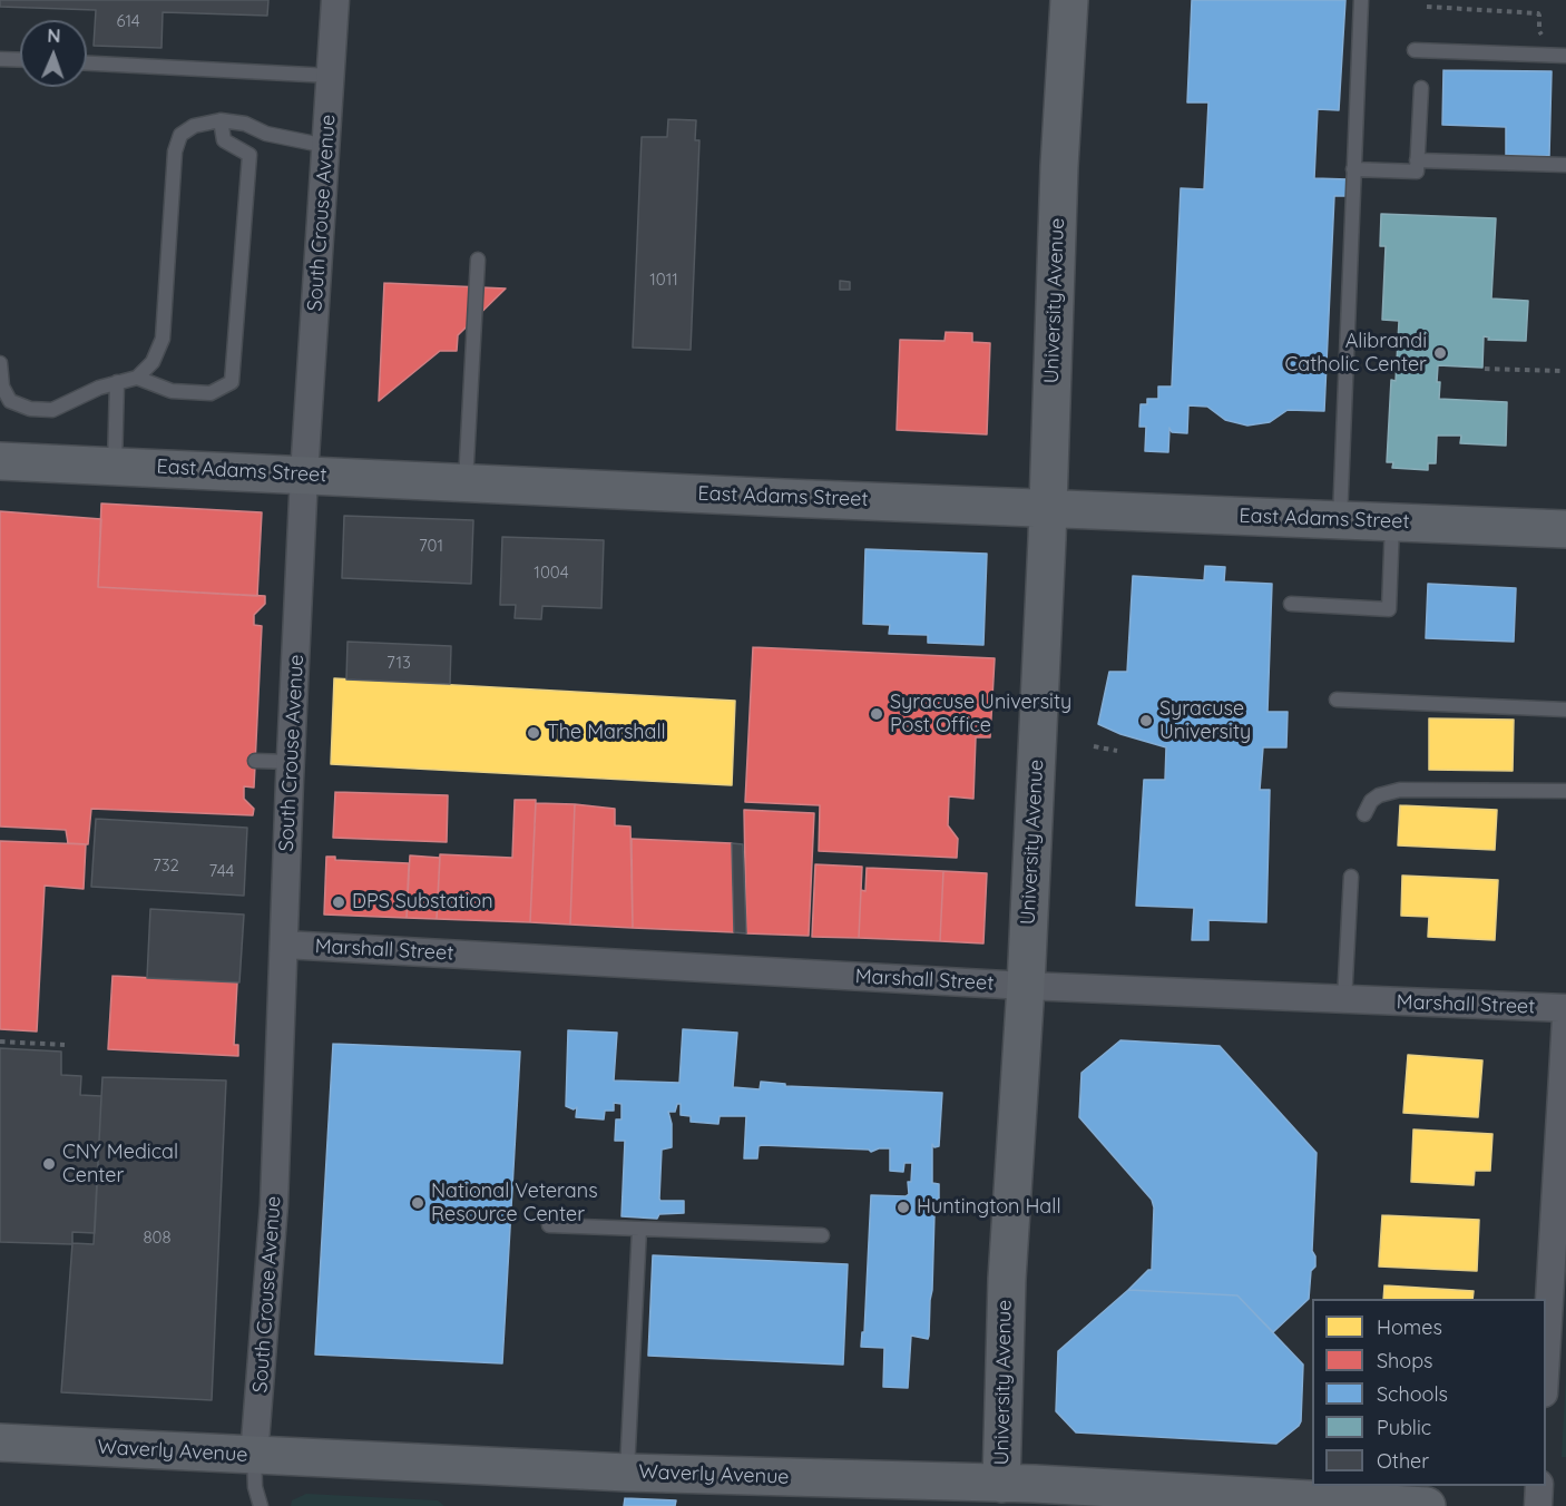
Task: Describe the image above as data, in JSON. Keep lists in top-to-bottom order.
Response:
{
  "streets": {
    "street": [
      "South Crouse Avenue",
      "University Avenue",
      "East Adams Street",
      "Marshall Street",
      "Waverly Avenue"
    ]
  },
  "crossings": [
    ["South Crouse Avenue", "East Adams Street"],
    ["South Crouse Avenue", "Marshall Street"],
    ["South Crouse Avenue", "Waverly Avenue"],
    ["University Avenue", "East Adams Street"],
    ["University Avenue", "Marshall Street"],
    ["University Avenue", "Waverly Avenue"]
  ],
  "places": [
    "Alibrandi Catholic Center",
    "Syracuse University Post Office",
    "Syracuse University",
    "The Marshall",
    "DPS Substation",
    "CNY Medical Center",
    "National Veterans Resource Center",
    "Huntington Hall"
  ],
  "house_numbers": [
    "614",
    "1011",
    "701",
    "1004",
    "713",
    "732",
    "744",
    "808"
  ],
  "legend": [
    "Homes",
    "Shops",
    "Schools",
    "Public",
    "Other"
  ],
  "north": "top"
}
